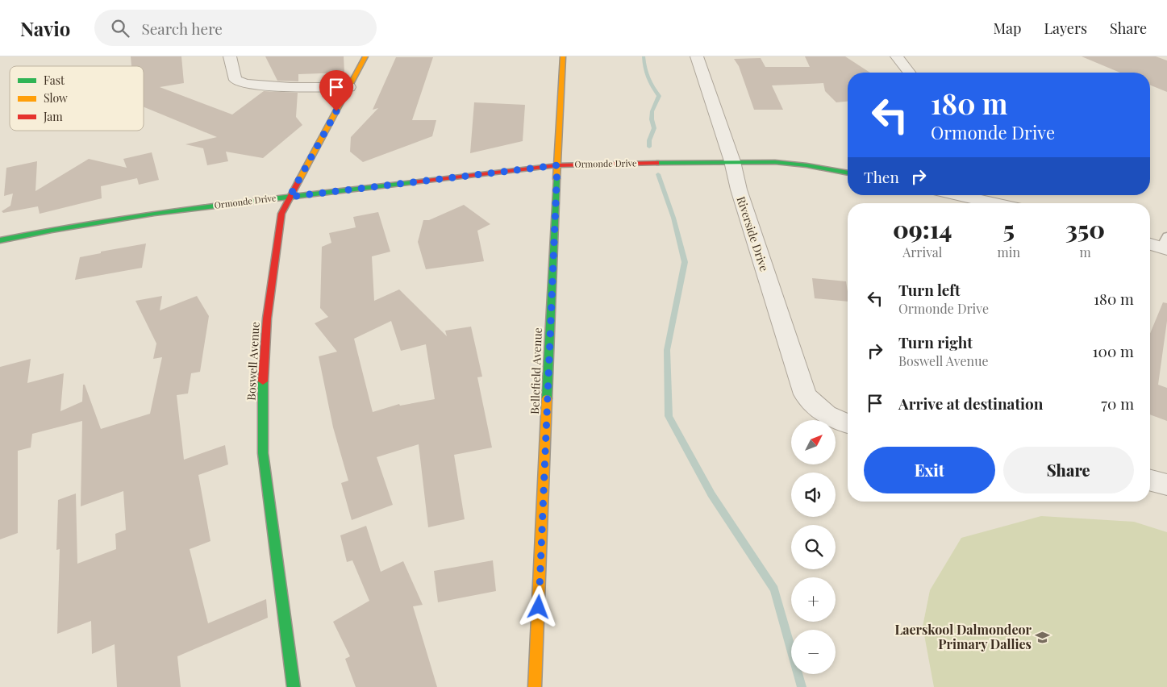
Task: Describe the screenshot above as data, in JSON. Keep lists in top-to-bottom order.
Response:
{
  "streets": {
    "street": [
      "Ormonde Drive",
      "Riverside Drive",
      "Boswell Avenue",
      "Bellefield Avenue"
    ]
  },
  "crossings": [
    ["Ormonde Drive", "Riverside Drive"],
    ["Ormonde Drive", "Boswell Avenue"],
    ["Ormonde Drive", "Bellefield Avenue"]
  ],
  "places": {
    "school or university": ["Laerskool Dalmondeor Primary Dallies"]
  },
  "legend": ["Fast", "Slow", "Jam"],
  "north": "top right",
  "page": {
    "header": "Navio",
    "search": "Search here",
    "nav": ["Map", "Layers", "Share"],
    "turn": ["180 m", "Ormonde Drive"],
    "then": "Then",
    "eta": [
      "09:14",
      "Arrival",
      "5",
      "min",
      "350",
      "m"
    ],
    "list": [
      {
        "name": "Turn left",
        "note": "Ormonde Drive",
        "value": "180 m"
      },
      {
        "name": "Turn right",
        "note": "Boswell Avenue",
        "value": "100 m"
      },
      {
        "name": "Arrive at destination",
        "value": "70 m"
      }
    ],
    "map_buttons": ["+", "−"],
    "buttons": ["Exit", "Share"]
  }
}
